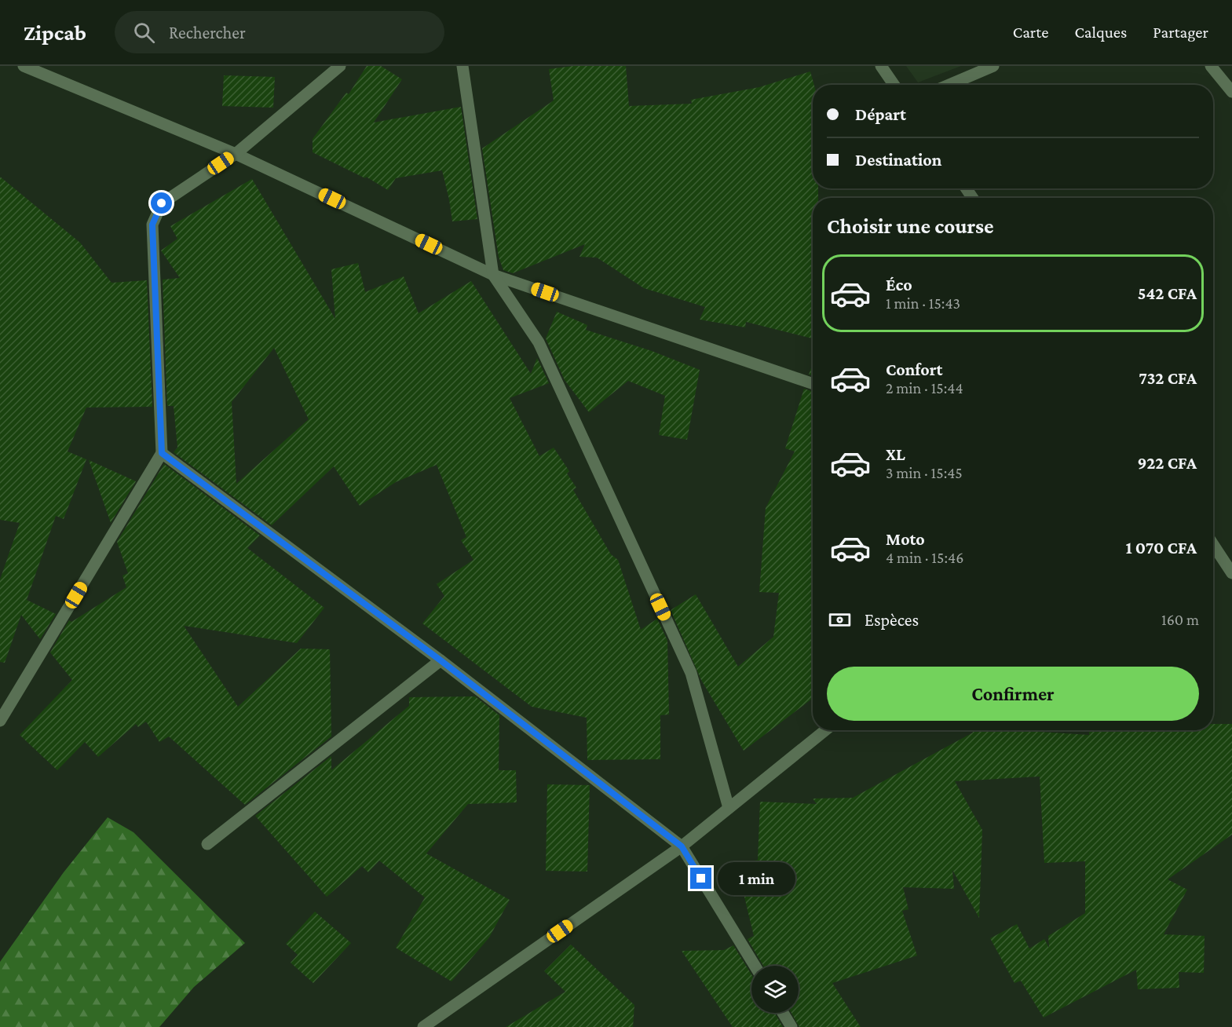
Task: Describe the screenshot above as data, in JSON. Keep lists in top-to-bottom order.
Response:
{
  "page": {
    "header": "Zipcab",
    "search": "Rechercher",
    "nav": ["Carte", "Calques", "Partager"],
    "banner": ["Départ", "Destination"],
    "heading": "Choisir une course",
    "list": [
      {
        "name": "Éco",
        "note": "1 min · 15:43",
        "value": "542 CFA"
      },
      {
        "name": "Confort",
        "note": "2 min · 15:44",
        "value": "732 CFA"
      },
      {
        "name": "XL",
        "note": "3 min · 15:45",
        "value": "922 CFA"
      },
      {
        "name": "Moto",
        "note": "4 min · 15:46",
        "value": "1 070 CFA"
      }
    ],
    "pay": ["Espèces", "160 m"],
    "buttons": "Confirmer",
    "bubble": "1 min"
  }
}
